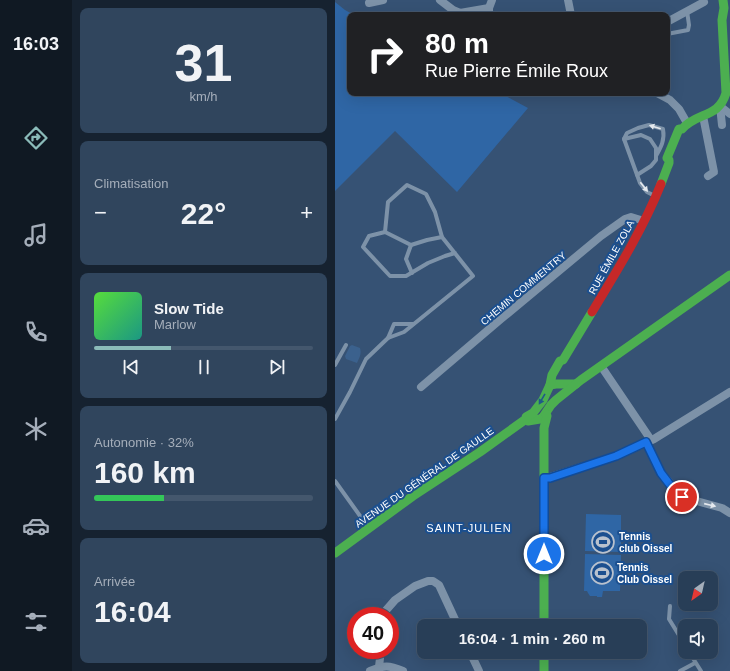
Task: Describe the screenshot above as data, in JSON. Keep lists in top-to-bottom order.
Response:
{
  "streets": {
    "main road": ["RUE ÉMILE ZOLA", "AVENUE DU GÉNÉRAL DE GAULLE"],
    "street": ["CHEMIN COMMENTRY"]
  },
  "crossings": [
    ["RUE ÉMILE ZOLA", "CHEMIN COMMENTRY"],
    ["RUE ÉMILE ZOLA", "AVENUE DU GÉNÉRAL DE GAULLE"]
  ],
  "districts": ["SAINT-JULIEN"],
  "places": {
    "sports": ["Tennis club Oissel", "Tennis Club Oissel"]
  },
  "north": "bottom left",
  "page": {
    "tabs": "16:03",
    "tile": [
      ["31", "km/h"],
      "Climatisation",
      ["Autonomie · 32%", "160 km"],
      ["Arrivée", "16:04"]
    ],
    "turn": ["80 m", "Rue Pierre Émile Roux"],
    "heat": ["−", "22°", "+"],
    "song": ["Slow Tide", "Marlow"],
    "limit": "40",
    "trip": "16:04 · 1 min · 260 m"
  }
}
